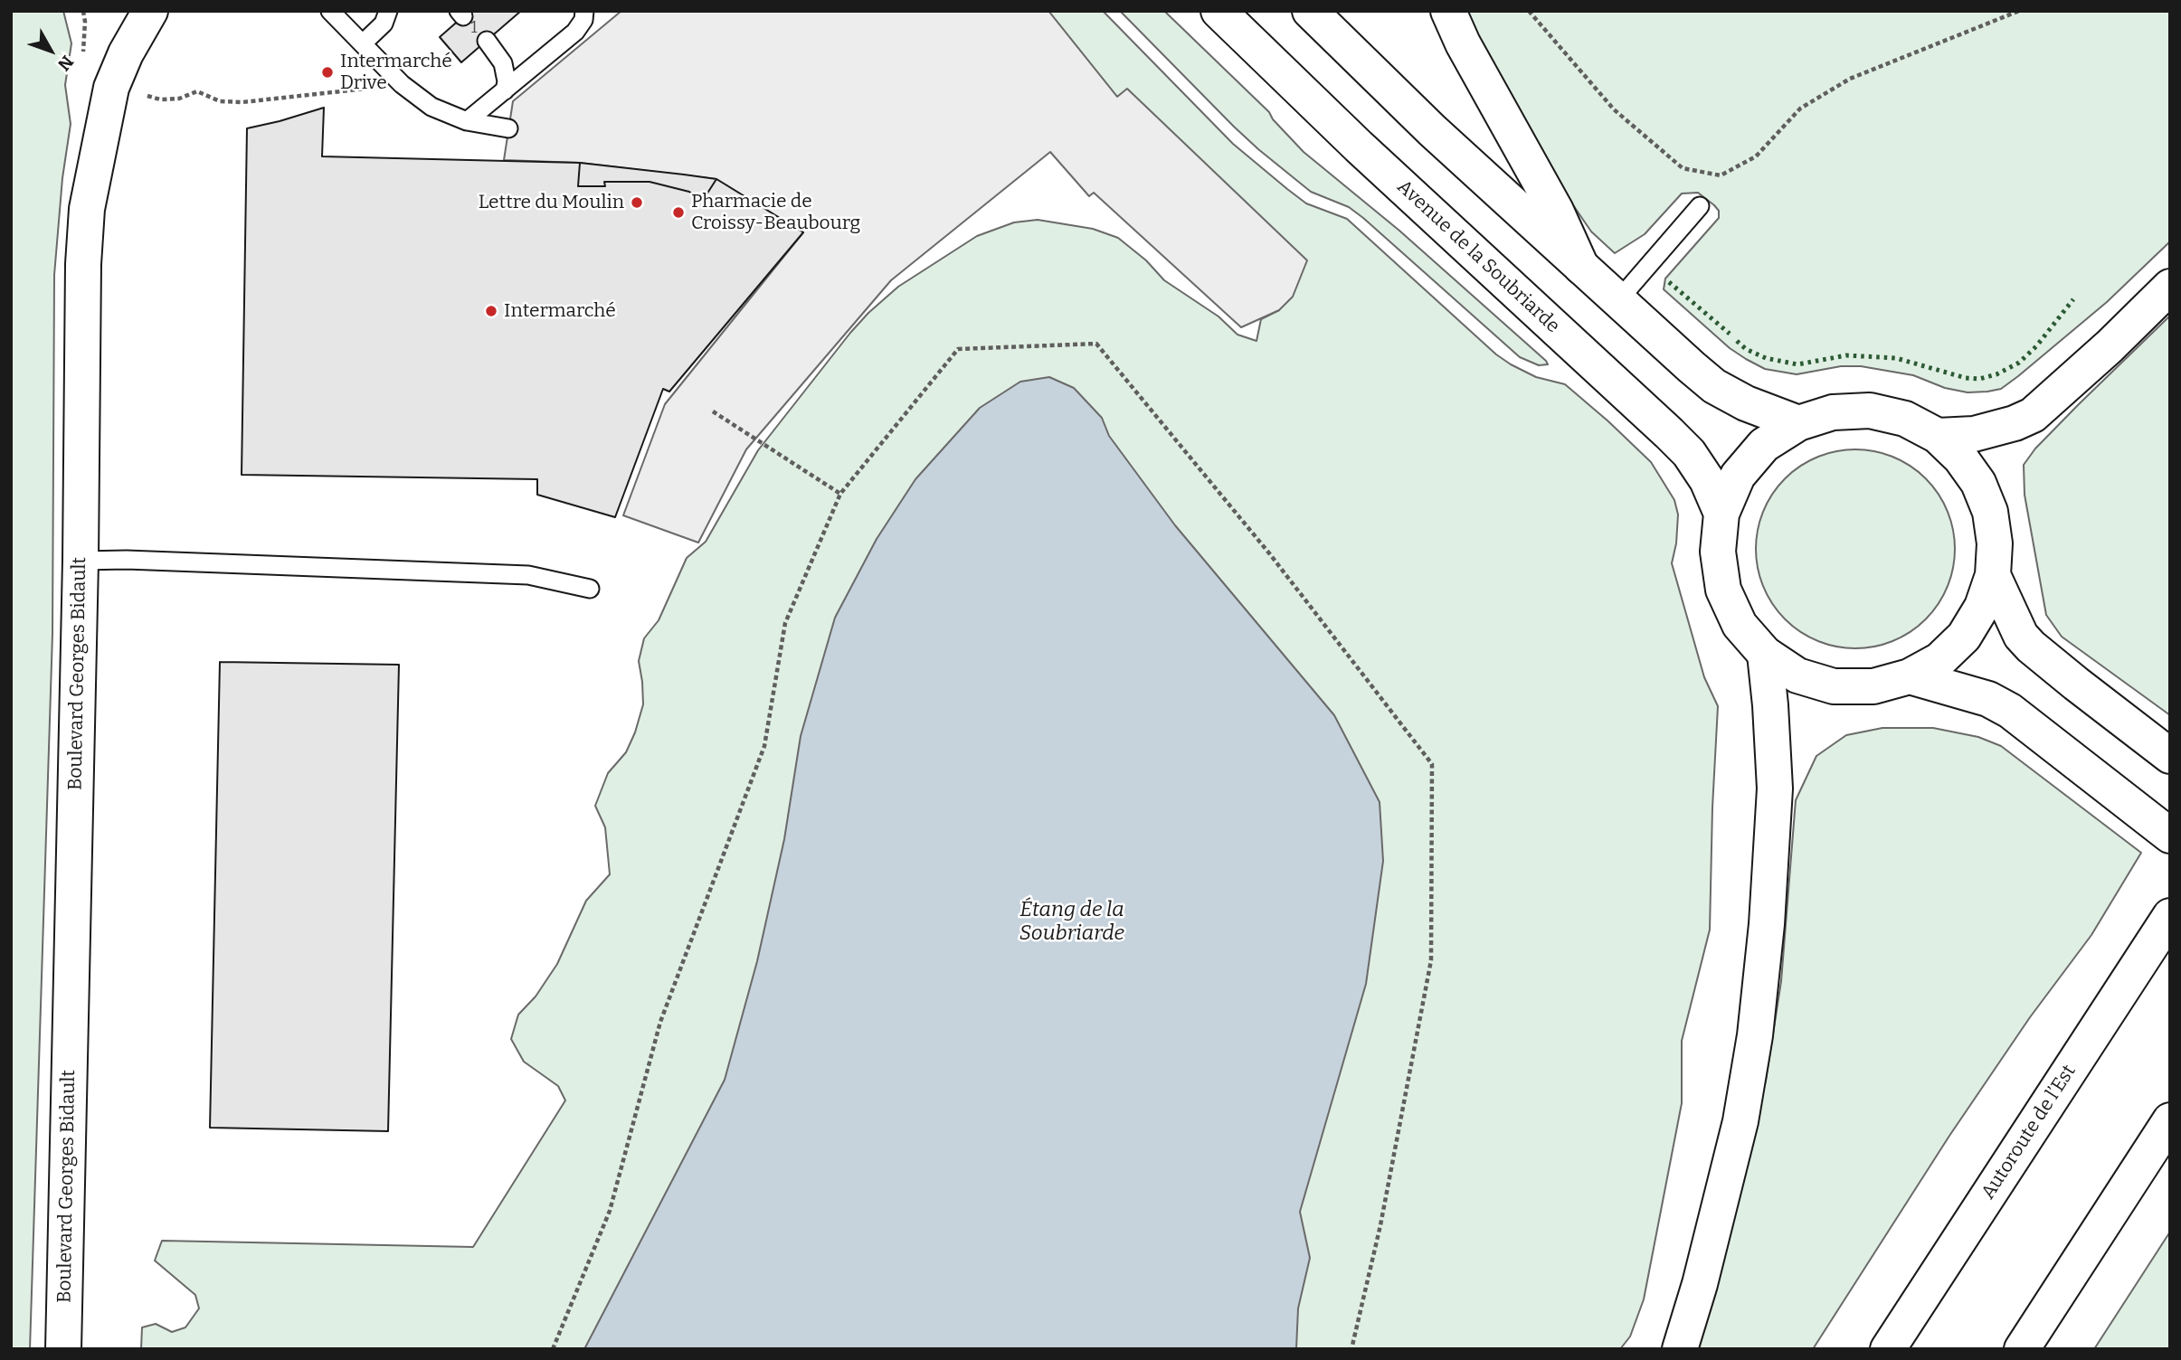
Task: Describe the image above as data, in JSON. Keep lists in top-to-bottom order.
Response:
{
  "streets": {
    "main road": ["Avenue de la Soubriarde", "Boulevard Georges Bidault", "Autoroute de l’Est"]
  },
  "water": ["Étang de la Soubriarde"],
  "places": [
    "Intermarché Drive",
    "Lettre du Moulin",
    "Pharmacie de Croissy-Beaubourg",
    "Intermarché"
  ],
  "house_numbers": ["1"],
  "north": "bottom right"
}
